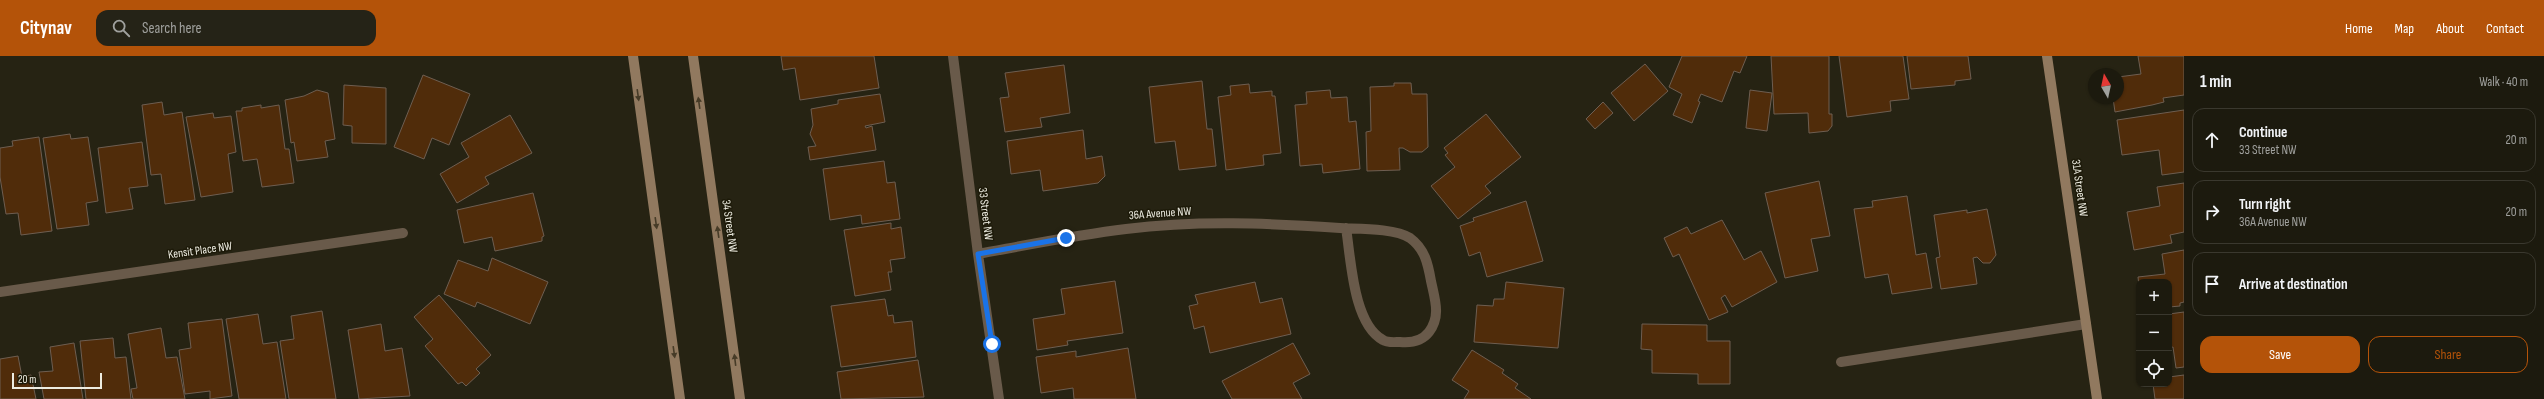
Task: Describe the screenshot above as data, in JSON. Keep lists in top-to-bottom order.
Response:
{
  "streets": {
    "main road": ["31A Street NW", "34 Street NW"],
    "street": ["36A Avenue NW", "33 Street NW", "Kensit Place NW"]
  },
  "crossings": [
    ["36A Avenue NW", "33 Street NW"]
  ],
  "scale_bar": "20 m",
  "north": "top",
  "page": {
    "header": "Citynav",
    "search": "Search here",
    "nav": [
      "Home",
      "Map",
      "About",
      "Contact"
    ],
    "heading": ["1 min", "Walk · 40 m"],
    "list": [
      ["Continue", "33 Street NW", "20 m"],
      ["Turn right", "36A Avenue NW", "20 m"],
      "Arrive at destination"
    ],
    "map_buttons": ["+", "−"],
    "buttons": ["Save", "Share"],
    "scale": "20 m"
  }
}
